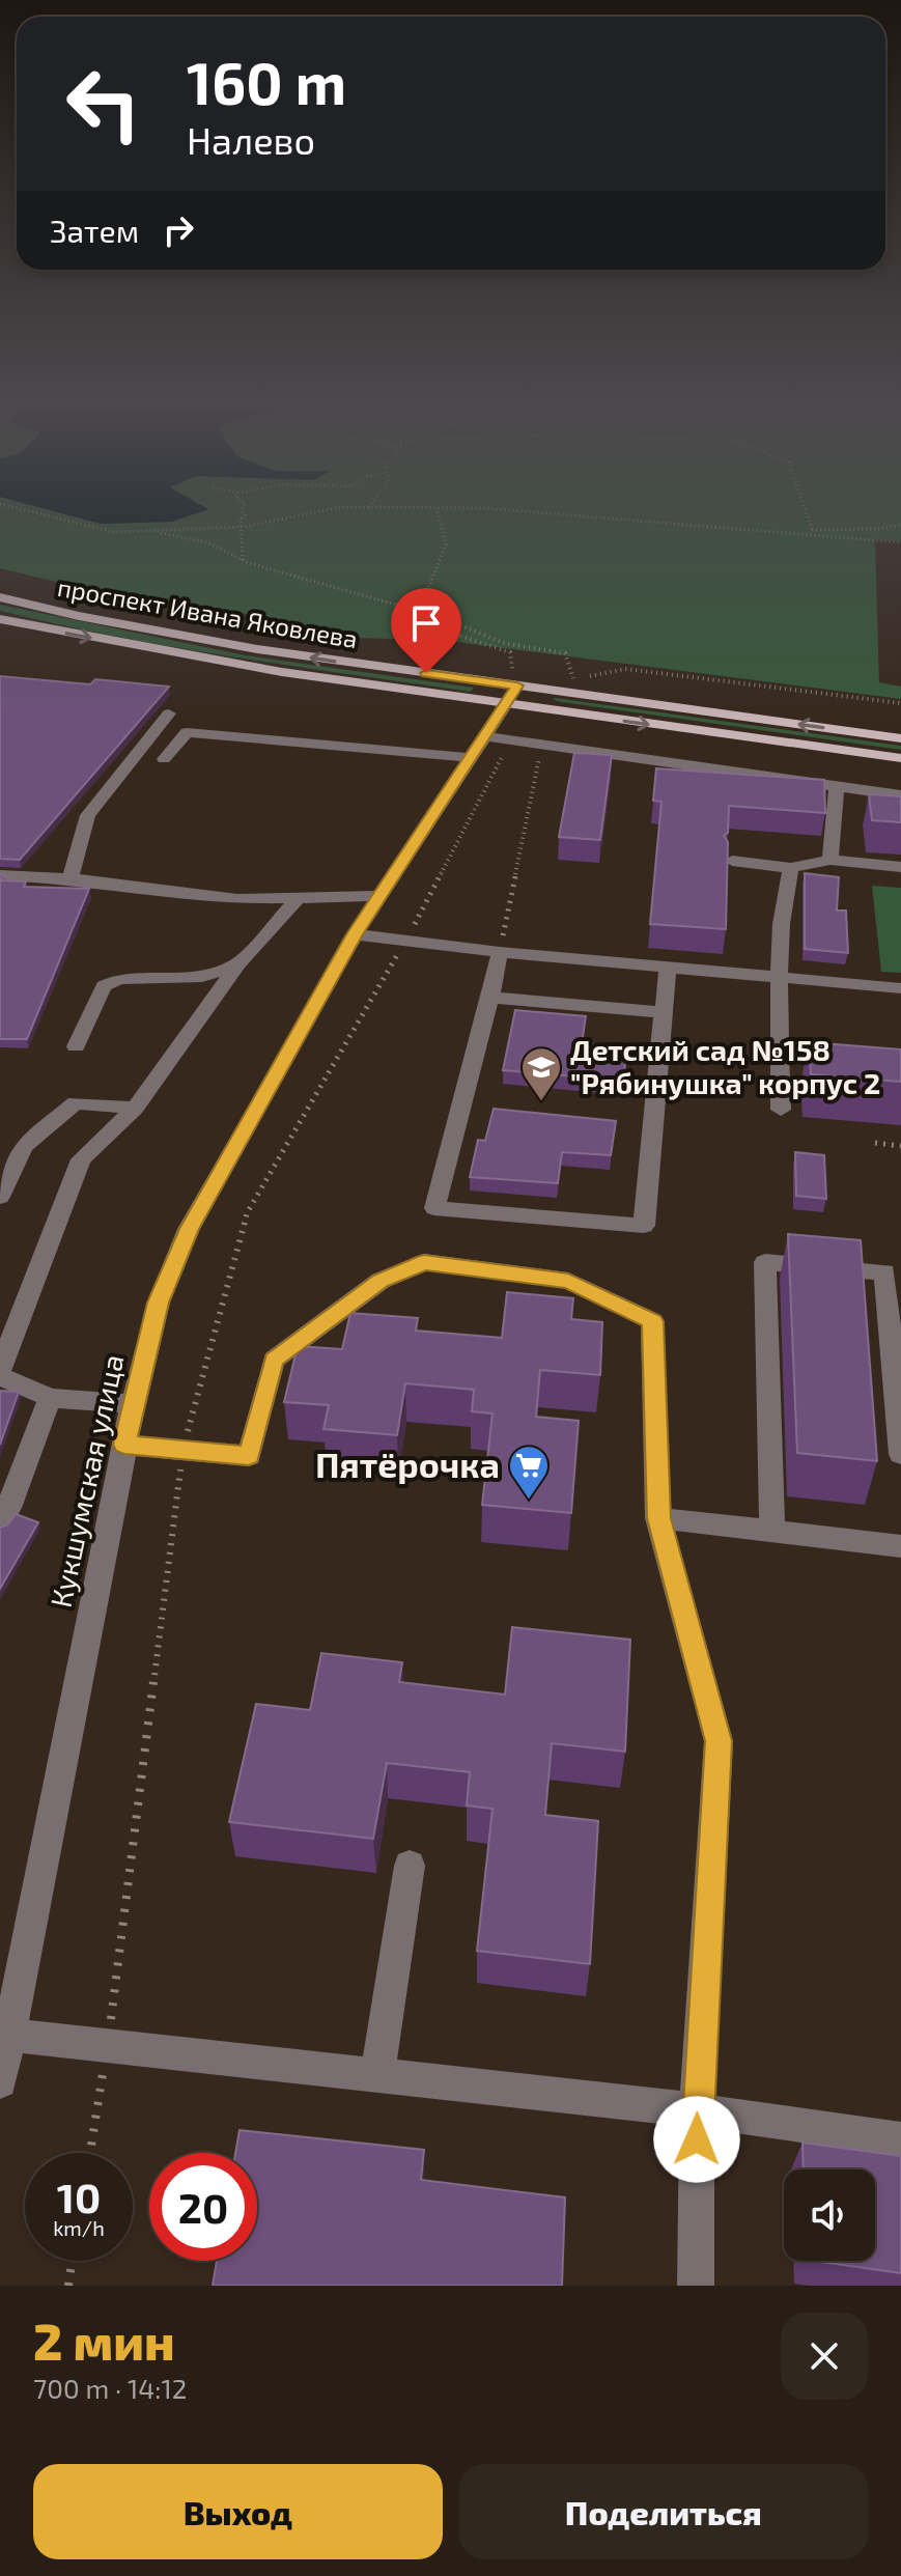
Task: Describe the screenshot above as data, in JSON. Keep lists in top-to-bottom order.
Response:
{
  "streets": {
    "main road": ["проспект Ивана Яковлева"],
    "street": ["Кукшумская улица"]
  },
  "crossings": [
    ["проспект Ивана Яковлева", "Кукшумская улица"]
  ],
  "places": {
    "school or university": ["Детский сад №158 \"Рябинушка\" корпус 2"],
    "supermarket": ["Пятёрочка"]
  },
  "page": {
    "turn": ["160 m", "Налево"],
    "then": "Затем",
    "speed": "10 km/h",
    "limit": "20",
    "heading": ["2 мин", "700 m · 14:12"],
    "buttons": ["Выход", "Поделиться"]
  }
}
